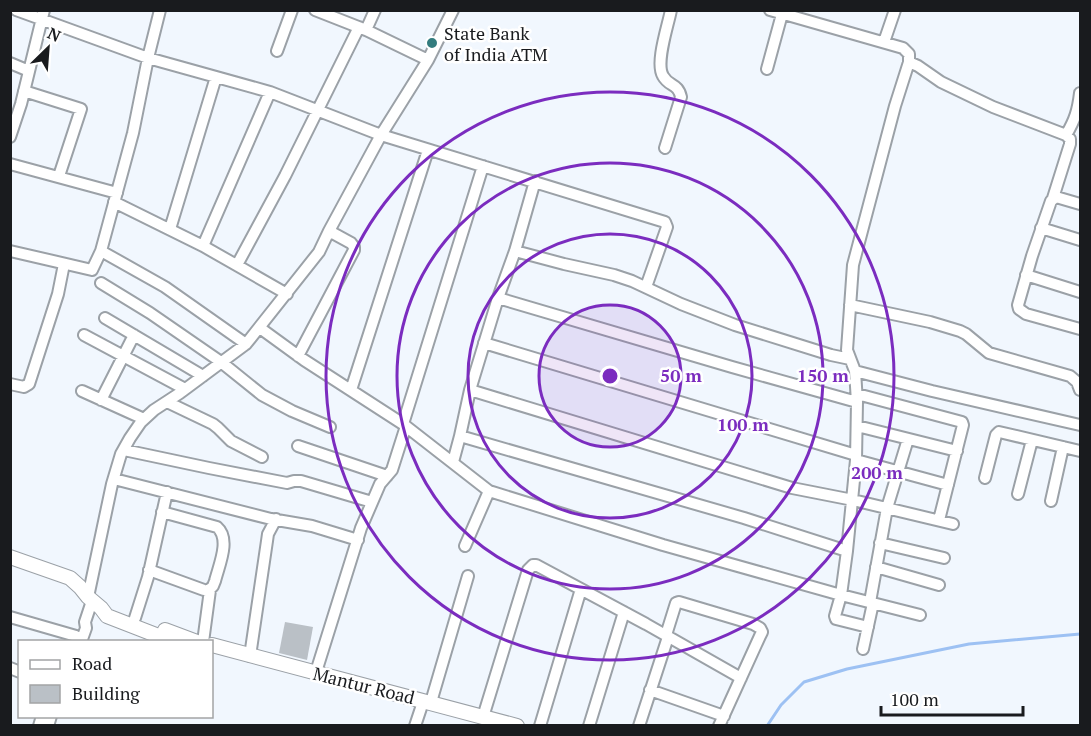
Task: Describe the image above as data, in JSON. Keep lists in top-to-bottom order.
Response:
{
  "streets": {
    "main road": ["Mantur Road"]
  },
  "places": ["State Bank of India ATM"],
  "legend": ["Road", "Building"],
  "scale_bar": "100 m",
  "north": "top right",
  "rings": [
    "50 m",
    "150 m",
    "100 m",
    "200 m"
  ]
}
